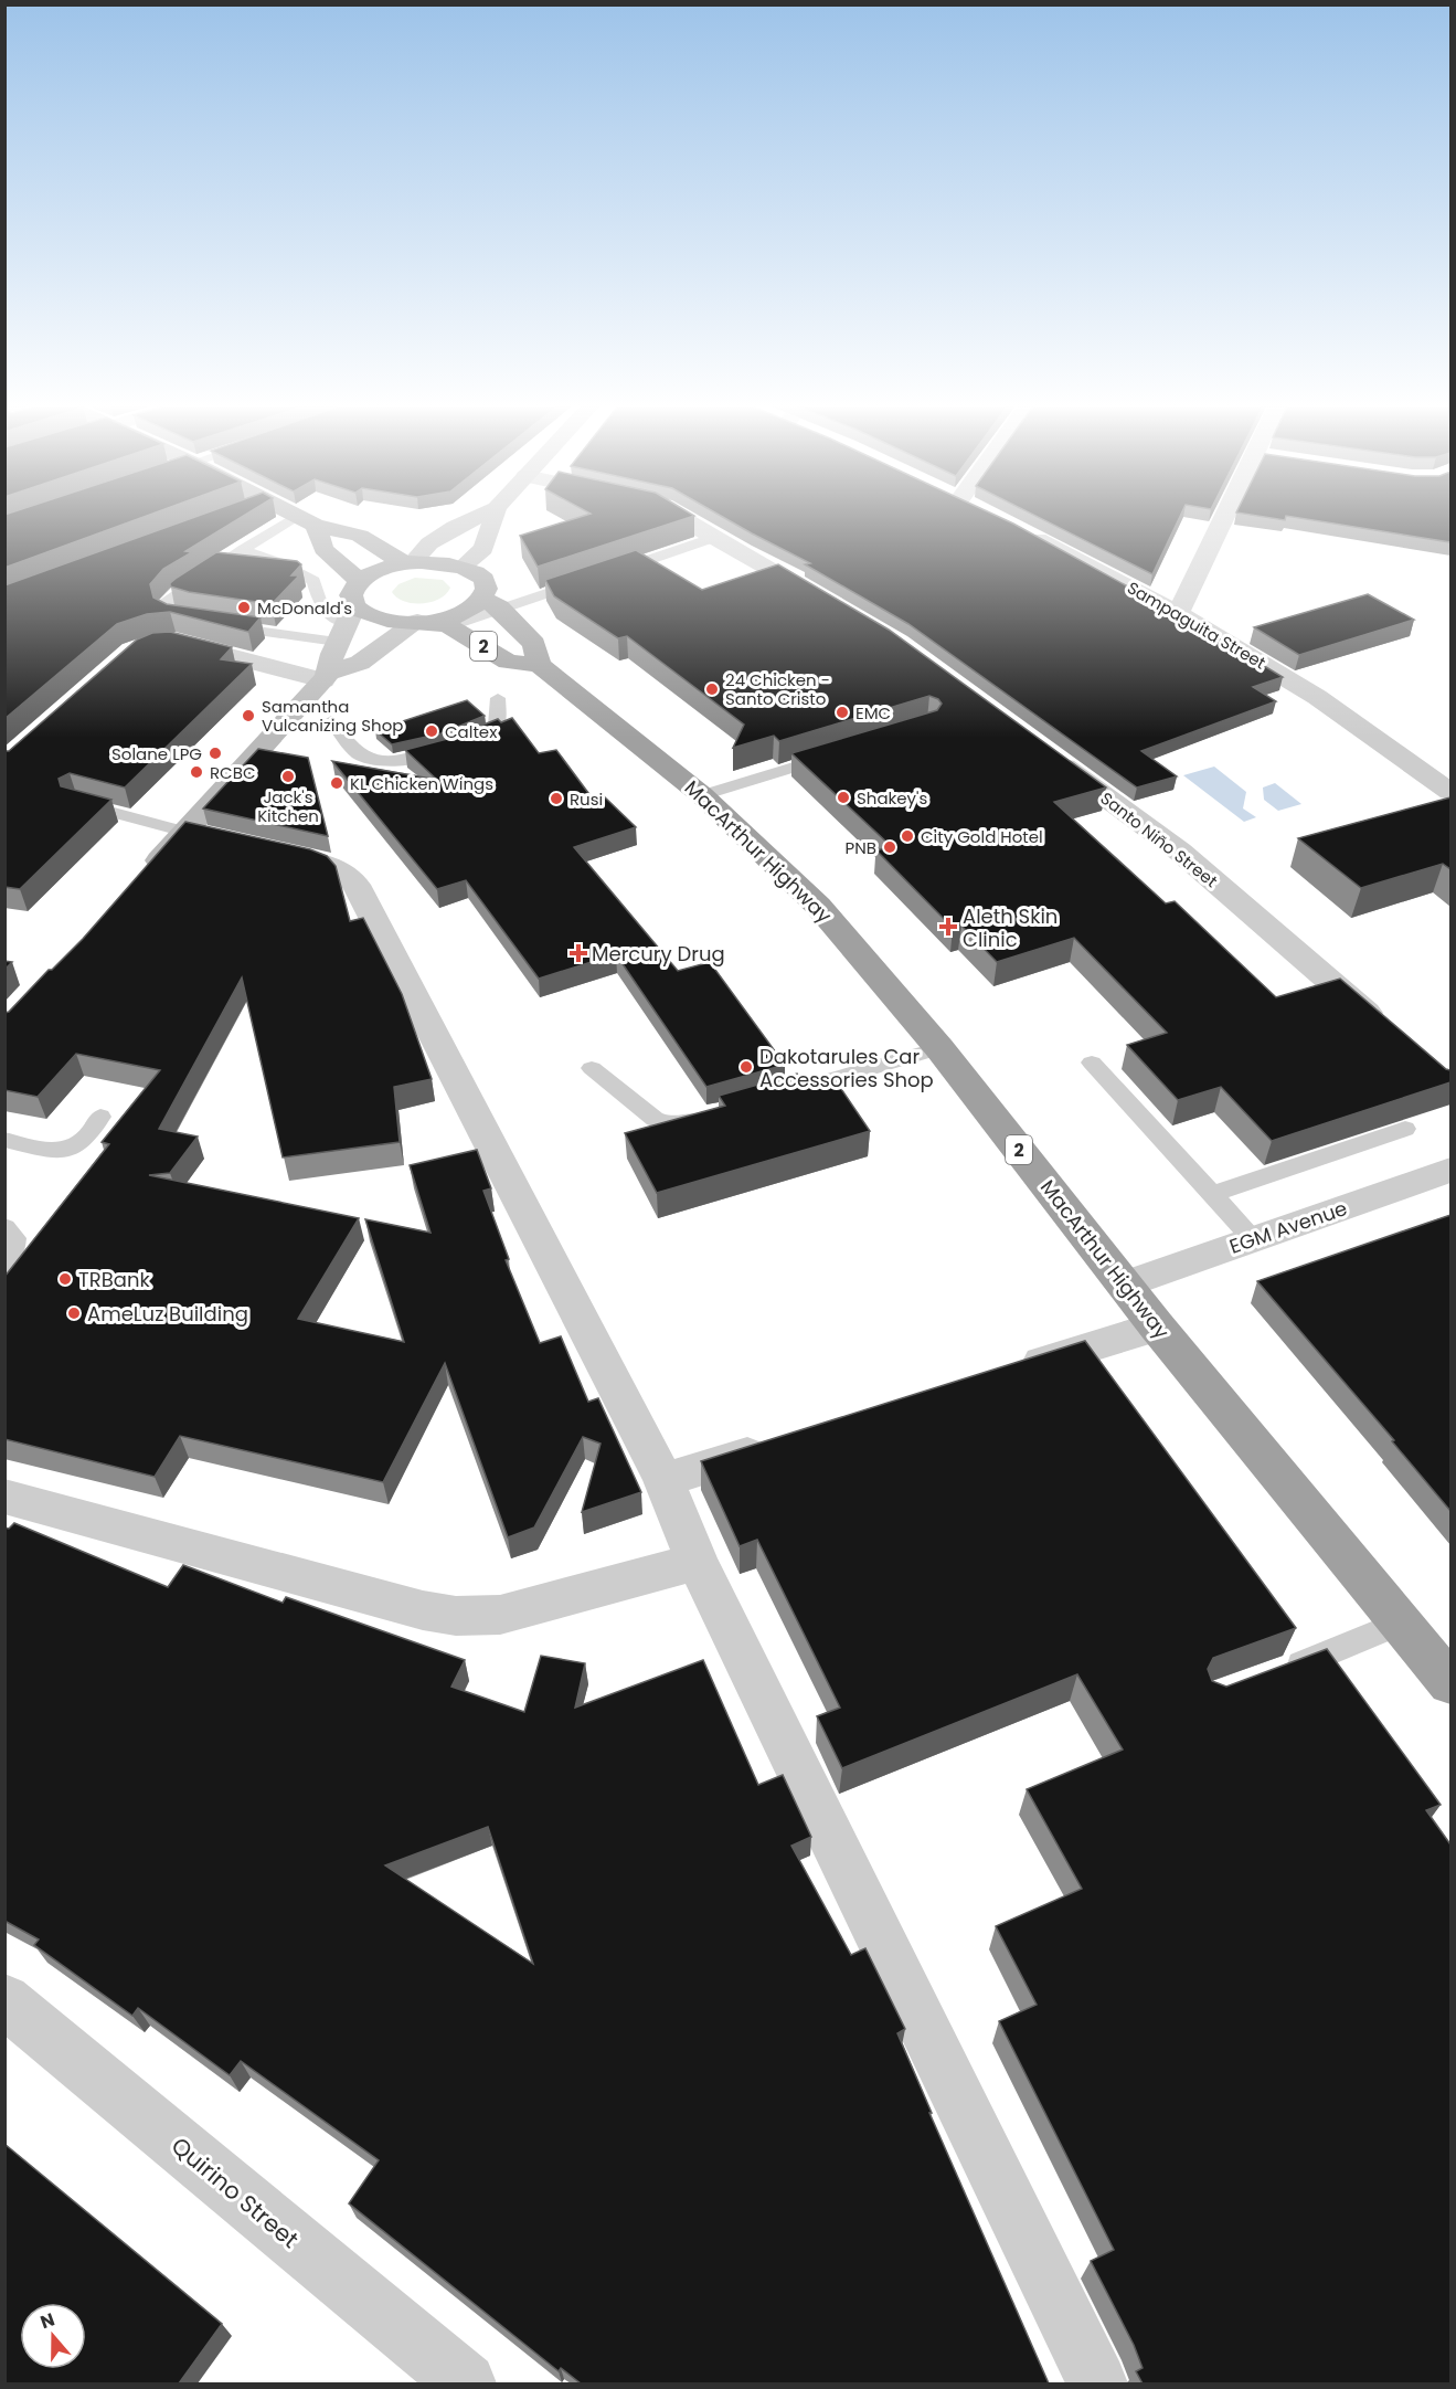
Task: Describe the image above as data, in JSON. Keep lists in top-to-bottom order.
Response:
{
  "streets": {
    "highway": ["2", "MacArthur Highway"],
    "street": [
      "Sampaguita Street",
      "Santo Niño Street",
      "EGM Avenue",
      "Quirino Street"
    ]
  },
  "crossings": [
    ["2", "MacArthur Highway"],
    ["MacArthur Highway", "EGM Avenue"]
  ],
  "places": {
    "other": [
      "McDonald's",
      "24 Chicken - Santo Cristo",
      "EMC",
      "Samantha Vulcanizing Shop",
      "Caltex",
      "Solane LPG",
      "RCBC",
      "Jack's Kitchen",
      "KL Chicken Wings",
      "Shakey's",
      "Rusi",
      "City Gold Hotel",
      "PNB",
      "Dakotarules Car Accessories Shop",
      "TRBank",
      "AmeLuz Building"
    ],
    "health": ["Aleth Skin Clinic", "Mercury Drug"]
  },
  "north": "top"
}
